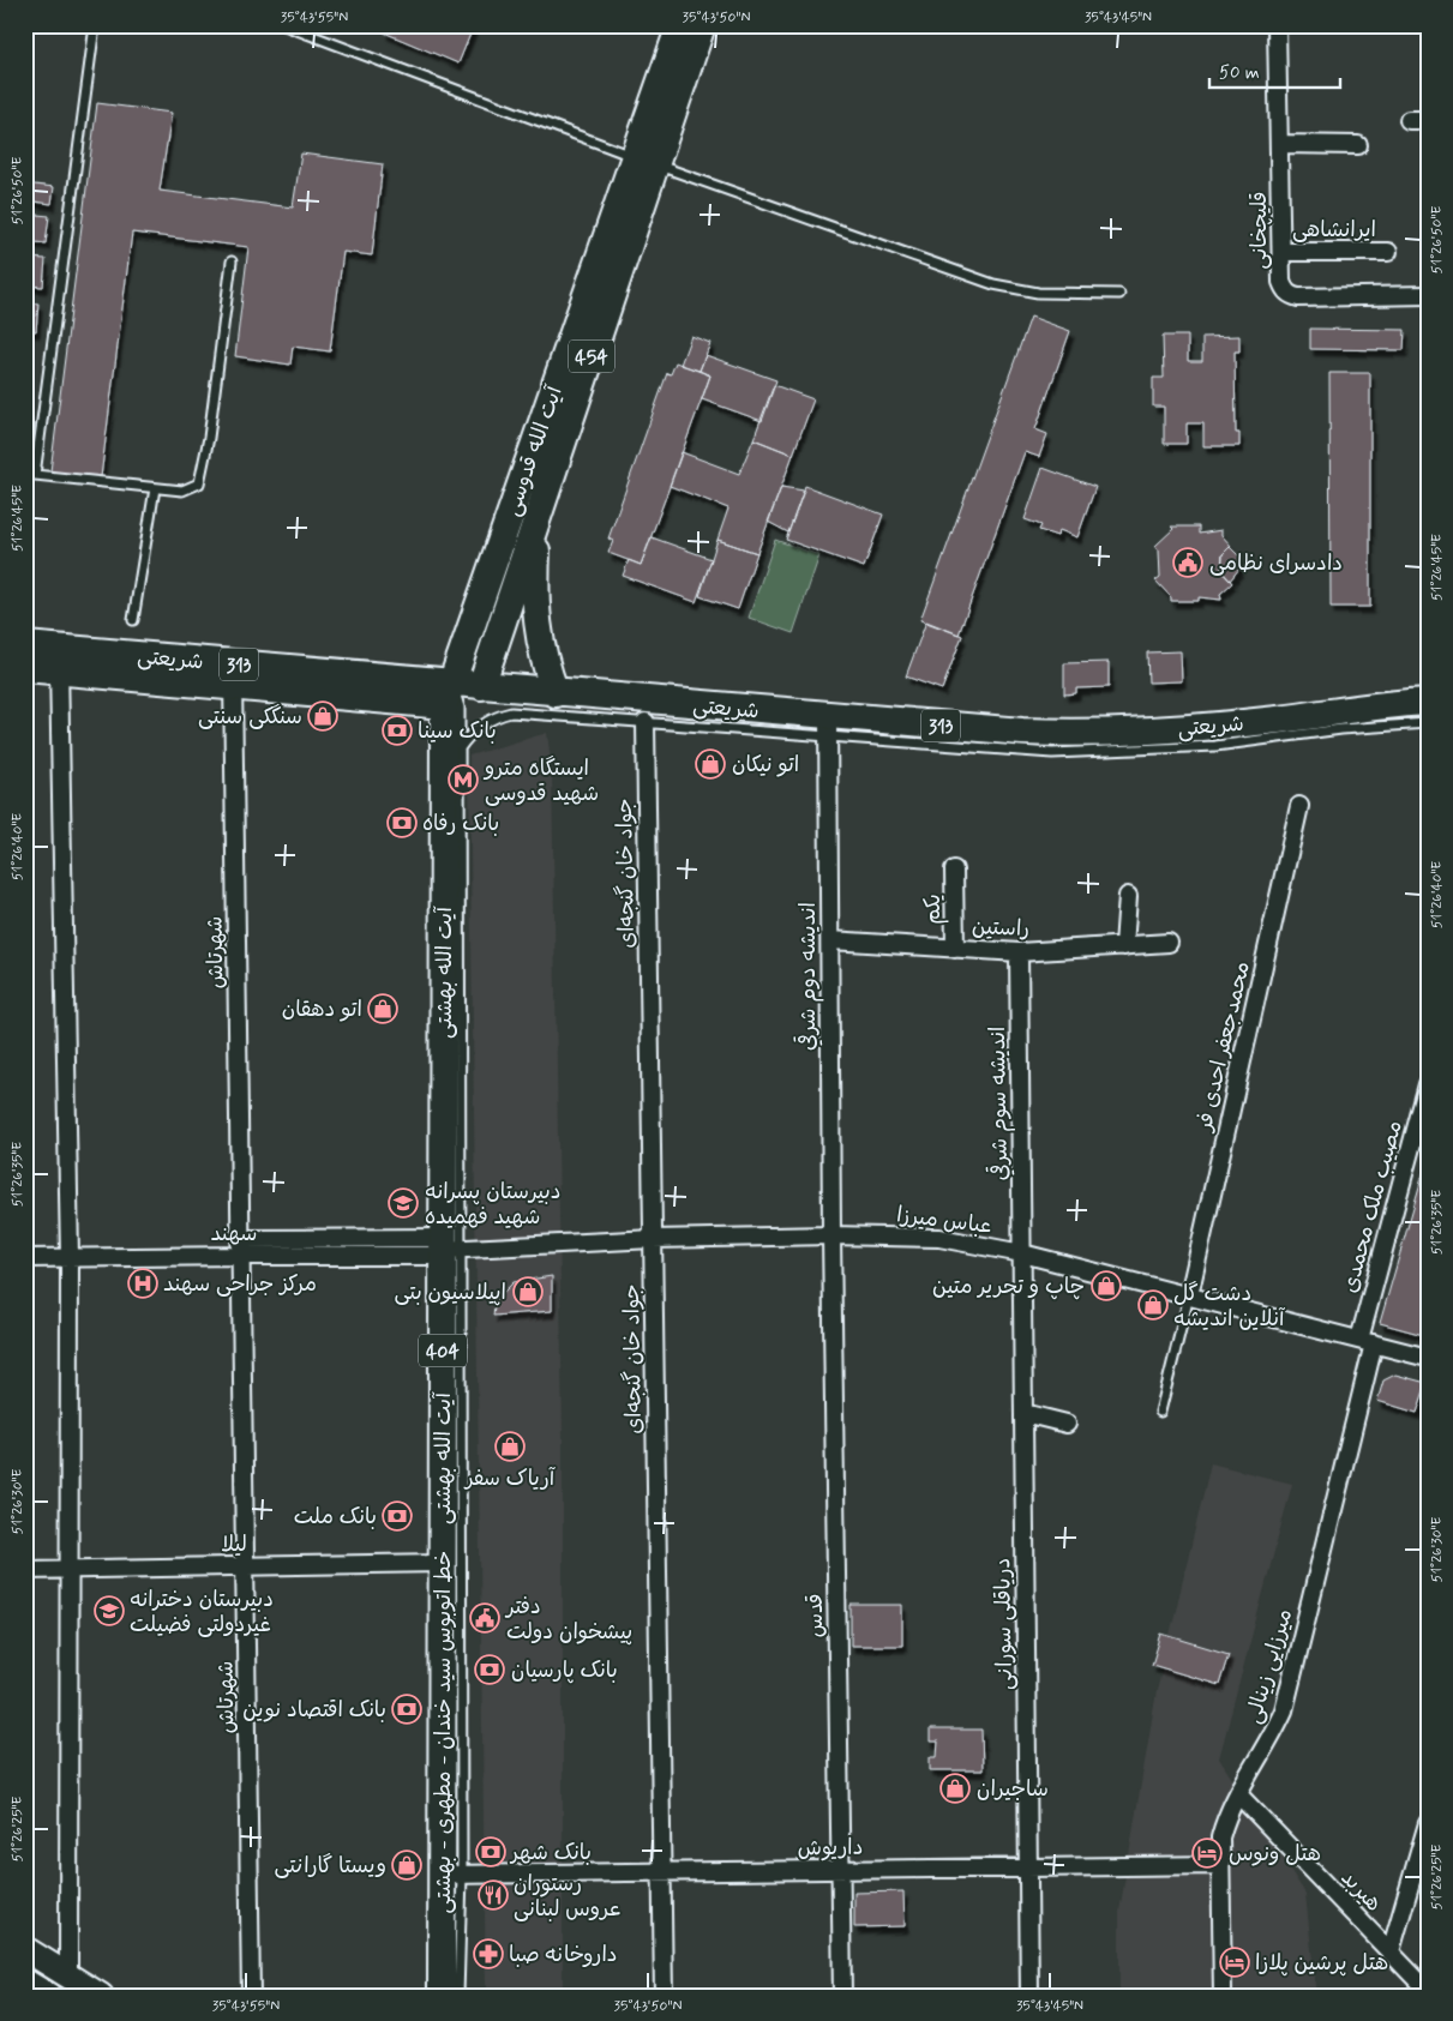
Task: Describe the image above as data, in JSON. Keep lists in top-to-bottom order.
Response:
{
  "streets": {
    "main road": [
      "454",
      "آیت الله قدوسی",
      "شریعتی",
      "313",
      "آیت الله بهشتی",
      "404"
    ],
    "street": [
      "ایرانشاهی",
      "قلیچخانی",
      "جواد خان گنجه‌ای",
      "یکم",
      "راستین",
      "شهرتاش",
      "انديشه دوم شرقي",
      "محمدجعفر احدی فر",
      "اندیشه سوم شرقي",
      "مصیب ملک محمدی",
      "عباس میرزا",
      "سهند",
      "لیلا",
      "قدس",
      "دریاقلی سورانی",
      "میرزایی زینالی",
      "داریوش",
      "هیربد"
    ],
    "lane": ["خط اتوبوس سید خندان - مطهری - بهشتی"]
  },
  "crossings": [
    ["ایرانشاهی", "قلیچخانی"],
    ["آیت الله قدوسی", "شریعتی"],
    ["آیت الله قدوسی", "آیت الله بهشتی"],
    ["آیت الله قدوسی", "خط اتوبوس سید خندان - مطهری - بهشتی"],
    ["شریعتی", "جواد خان گنجه‌ای"],
    ["شریعتی", "شهرتاش"],
    ["شریعتی", "آیت الله بهشتی"],
    ["شریعتی", "انديشه دوم شرقي"],
    ["شریعتی", "خط اتوبوس سید خندان - مطهری - بهشتی"],
    ["جواد خان گنجه‌ای", "عباس میرزا"],
    ["جواد خان گنجه‌ای", "داریوش"],
    ["یکم", "راستین"],
    ["راستین", "انديشه دوم شرقي"],
    ["راستین", "اندیشه سوم شرقي"],
    ["شهرتاش", "سهند"],
    ["شهرتاش", "لیلا"],
    ["آیت الله بهشتی", "عباس میرزا"],
    ["آیت الله بهشتی", "سهند"],
    ["آیت الله بهشتی", "لیلا"],
    ["آیت الله بهشتی", "خط اتوبوس سید خندان - مطهری - بهشتی"],
    ["آیت الله بهشتی", "داریوش"],
    ["انديشه دوم شرقي", "عباس میرزا"],
    ["انديشه دوم شرقي", "قدس"],
    ["محمدجعفر احدی فر", "عباس میرزا"],
    ["اندیشه سوم شرقي", "عباس میرزا"],
    ["اندیشه سوم شرقي", "دریاقلی سورانی"],
    ["مصیب ملک محمدی", "عباس میرزا"],
    ["مصیب ملک محمدی", "میرزایی زینالی"],
    ["عباس میرزا", "سهند"],
    ["عباس میرزا", "قدس"],
    ["عباس میرزا", "دریاقلی سورانی"],
    ["عباس میرزا", "میرزایی زینالی"],
    ["عباس میرزا", "خط اتوبوس سید خندان - مطهری - بهشتی"],
    ["سهند", "خط اتوبوس سید خندان - مطهری - بهشتی"],
    ["قدس", "داریوش"],
    ["دریاقلی سورانی", "داریوش"],
    ["میرزایی زینالی", "داریوش"],
    ["میرزایی زینالی", "هیربد"],
    ["خط اتوبوس سید خندان - مطهری - بهشتی", "داریوش"]
  ],
  "places": {
    "public building": ["دادسرای نظامی", "دفتر پیشخوان دولت"],
    "shop": [
      "سنگکی سنتی",
      "اتو نیکان",
      "اتو دهقان",
      "چاپ و تحریر متین",
      "اپیلاسیون بتی",
      "دشت گل آنلاین اندیشه",
      "آریاک سفر",
      "ساجیران",
      "ویستا گارانتی"
    ],
    "bank": [
      "بانک سینا",
      "بانک رفاه",
      "بانک ملت",
      "بانک پارسیان",
      "بانک اقتصاد نوین",
      "بانک شهر"
    ],
    "metro station": ["ایستگاه مترو شهید قدوسی"],
    "school or university": ["دبیرستان پسرانه شهید فهمیده", "دبيرستان دخترانه غیردولتی فضیلت"],
    "hospital": ["مرکز جراحی سهند"],
    "hotel": ["هتل ونوس", "هتل پرشین پلازا"],
    "restaurant": ["رستوران عروس لبنانی"],
    "pharmacy": ["داروخانه صبا"]
  },
  "scale_bar": "50 m",
  "coordinates": [
    "35°43'55\"N",
    "35°43'50\"N",
    "35°43'45\"N",
    "51°26'50\"E",
    "51°26'45\"E",
    "51°26'40\"E",
    "51°26'35\"E",
    "51°26'30\"E",
    "51°26'25\"E"
  ]
}
